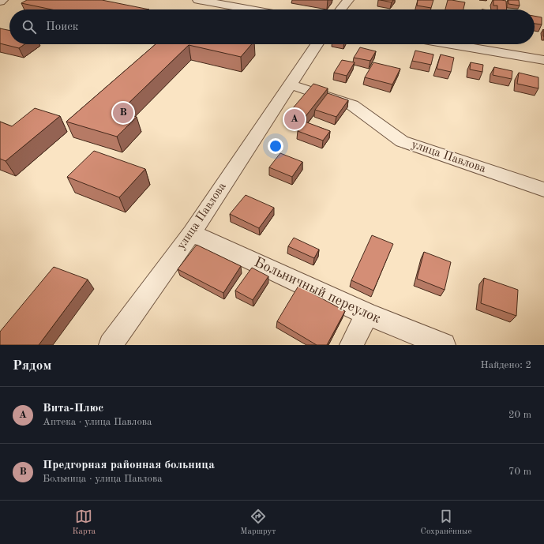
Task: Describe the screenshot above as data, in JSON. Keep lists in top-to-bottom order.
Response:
{
  "streets": {
    "street": ["улица Павлова", "Больничный переулок"]
  },
  "crossings": [
    ["улица Павлова", "Больничный переулок"]
  ],
  "page": {
    "search": "Поиск",
    "pins": ["B", "A"],
    "heading": ["Рядом", "Найдено: 2"],
    "list": [
      {
        "mark": "A",
        "name": "Вита-Плюс",
        "note": "Аптека · улица Павлова",
        "value": "20 m"
      },
      {
        "mark": "B",
        "name": "Предгорная районная больница",
        "note": "Больница · улица Павлова",
        "value": "70 m"
      }
    ],
    "nav": ["Карта", "Маршрут", "Сохранённые"]
  }
}
